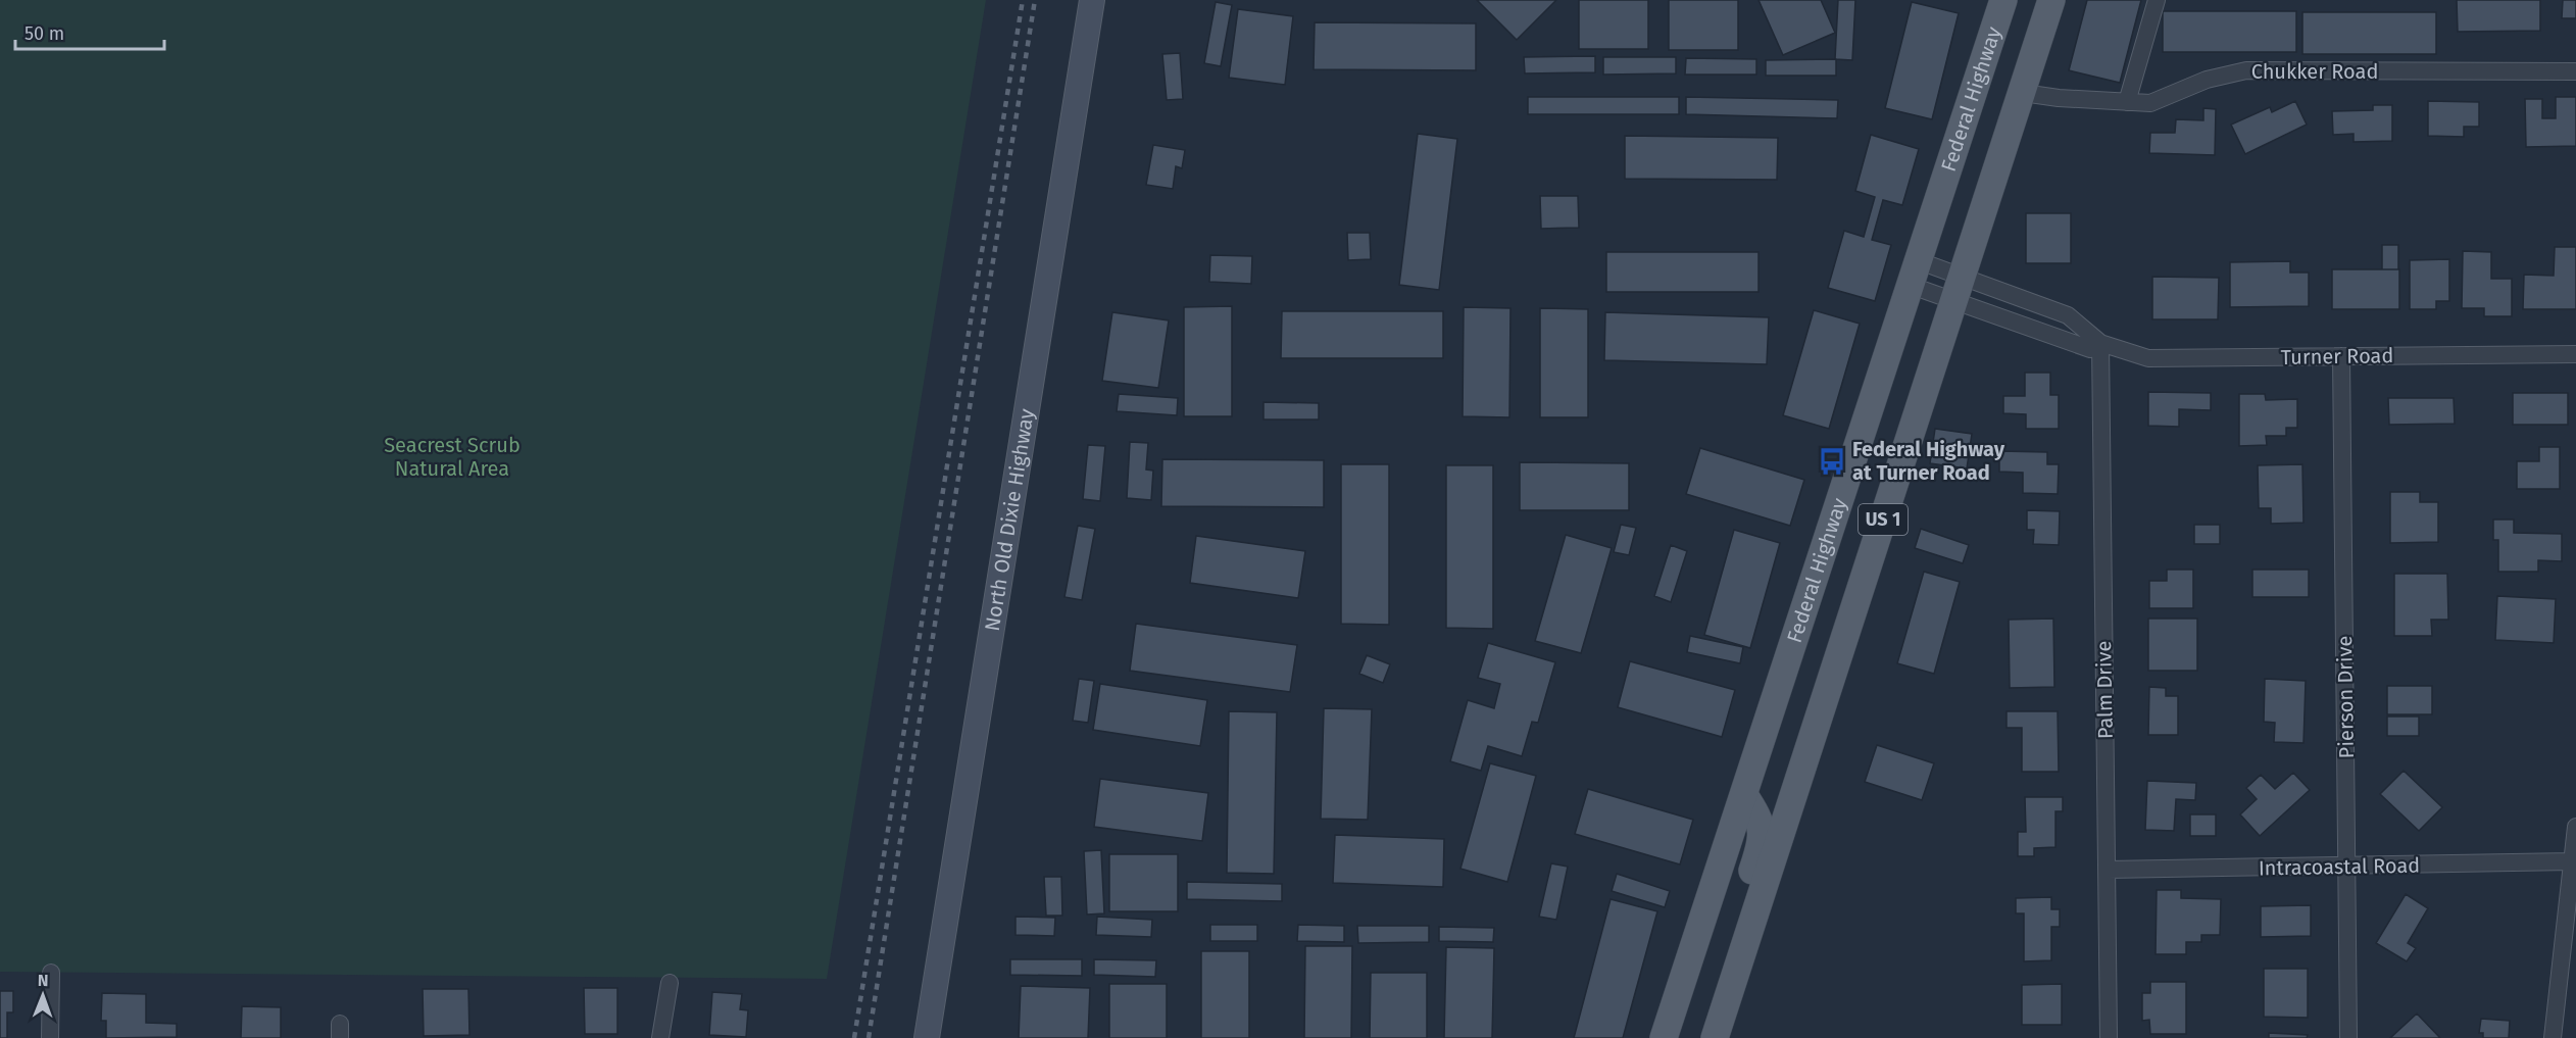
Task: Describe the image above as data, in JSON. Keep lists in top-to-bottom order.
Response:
{
  "streets": {
    "main road": ["Federal Highway", "US 1"],
    "street": [
      "Chukker Road",
      "Turner Road",
      "North Old Dixie Highway",
      "Palm Drive",
      "Pierson Drive",
      "Intracoastal Road"
    ]
  },
  "crossings": [
    ["Chukker Road", "US 1"],
    ["Federal Highway", "Turner Road"],
    ["Turner Road", "US 1"],
    ["Turner Road", "Palm Drive"],
    ["Turner Road", "Pierson Drive"],
    ["Palm Drive", "Intracoastal Road"],
    ["Pierson Drive", "Intracoastal Road"]
  ],
  "parks": ["Seacrest Scrub Natural Area"],
  "places": {
    "bus stop": ["Federal Highway at Turner Road"]
  },
  "scale_bar": "50 m",
  "north": "top"
}
